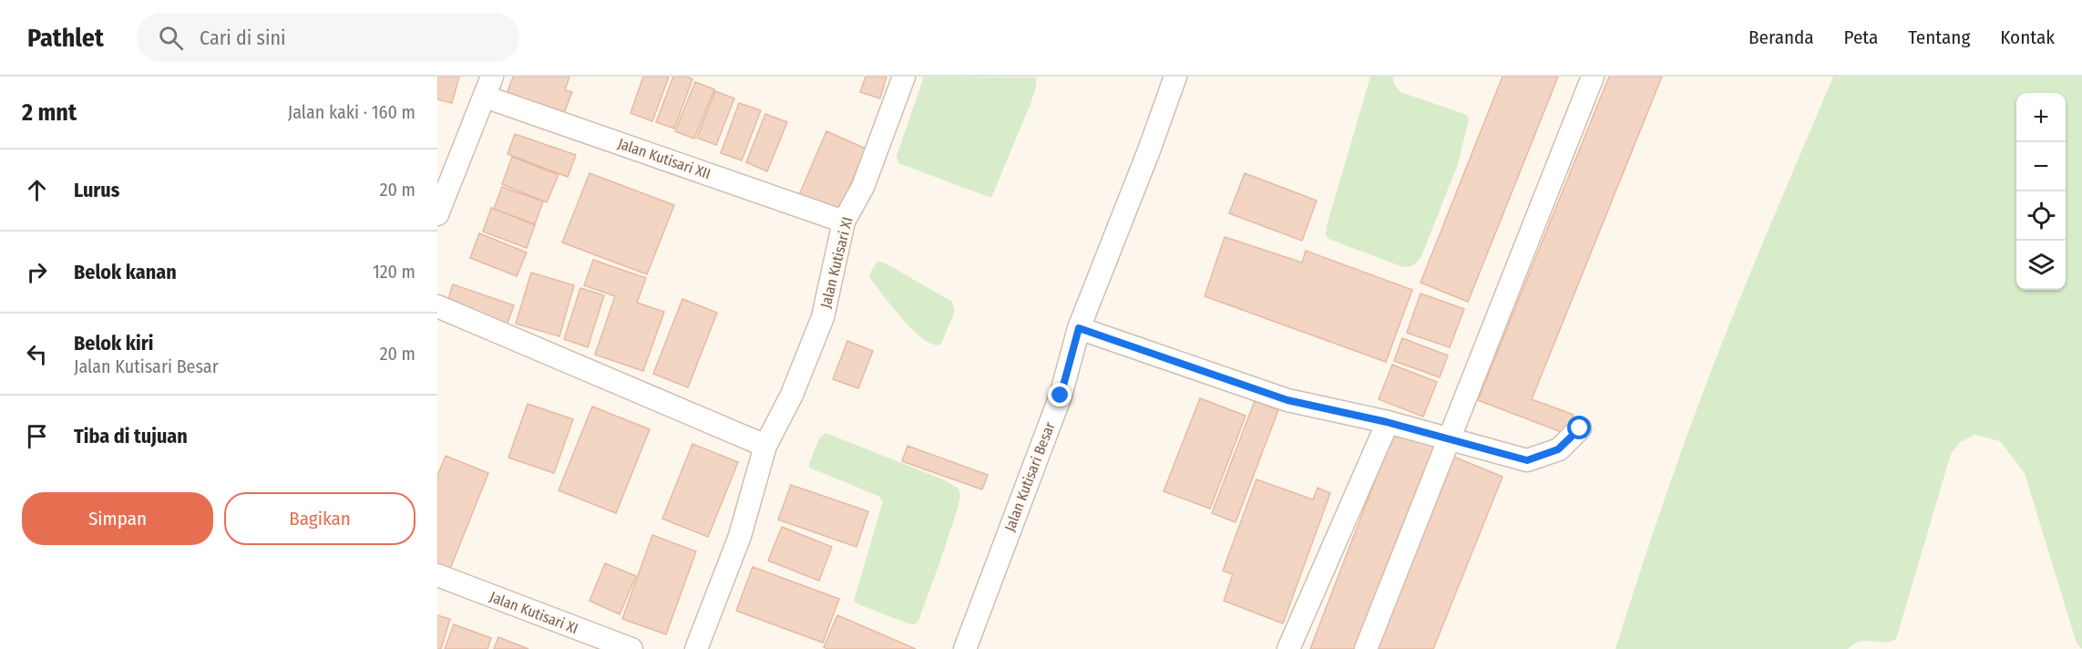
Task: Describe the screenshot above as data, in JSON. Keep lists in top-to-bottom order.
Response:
{
  "streets": {
    "street": ["Jalan Kutisari XII", "Jalan Kutisari XI", "Jalan Kutisari Besar"]
  },
  "crossings": [
    ["Jalan Kutisari XII", "Jalan Kutisari XI"]
  ],
  "page": {
    "header": "Pathlet",
    "search": "Cari di sini",
    "nav": [
      "Beranda",
      "Peta",
      "Tentang",
      "Kontak"
    ],
    "heading": ["2 mnt", "Jalan kaki · 160 m"],
    "map_buttons": ["+", "−"],
    "list": [
      ["Lurus", "20 m"],
      ["Belok kanan", "120 m"],
      ["Belok kiri", "Jalan Kutisari Besar", "20 m"],
      "Tiba di tujuan"
    ],
    "buttons": ["Simpan", "Bagikan"]
  }
}
